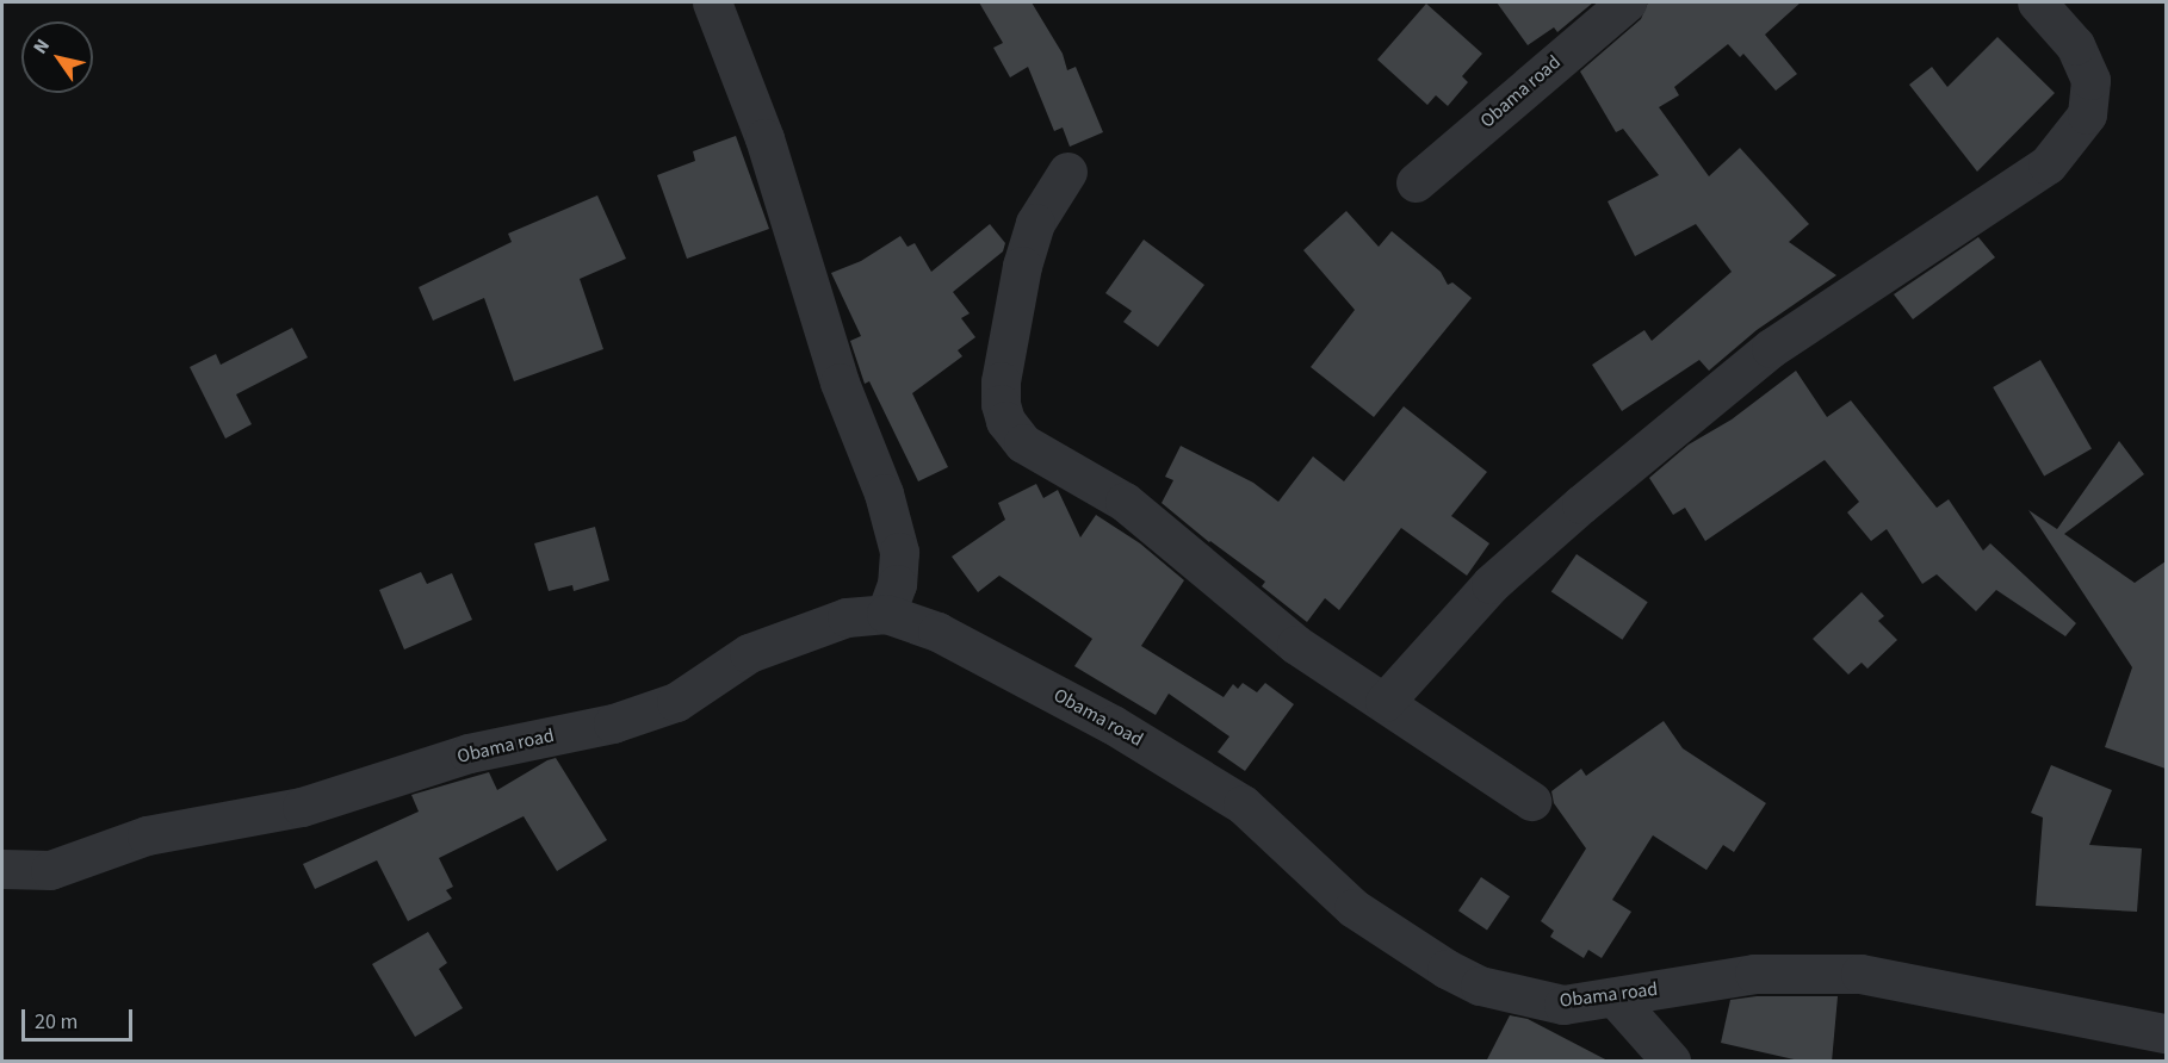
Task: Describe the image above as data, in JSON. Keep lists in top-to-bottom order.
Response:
{
  "streets": {
    "street": ["Obama road"]
  },
  "scale_bar": "20 m",
  "north": "top left"
}
